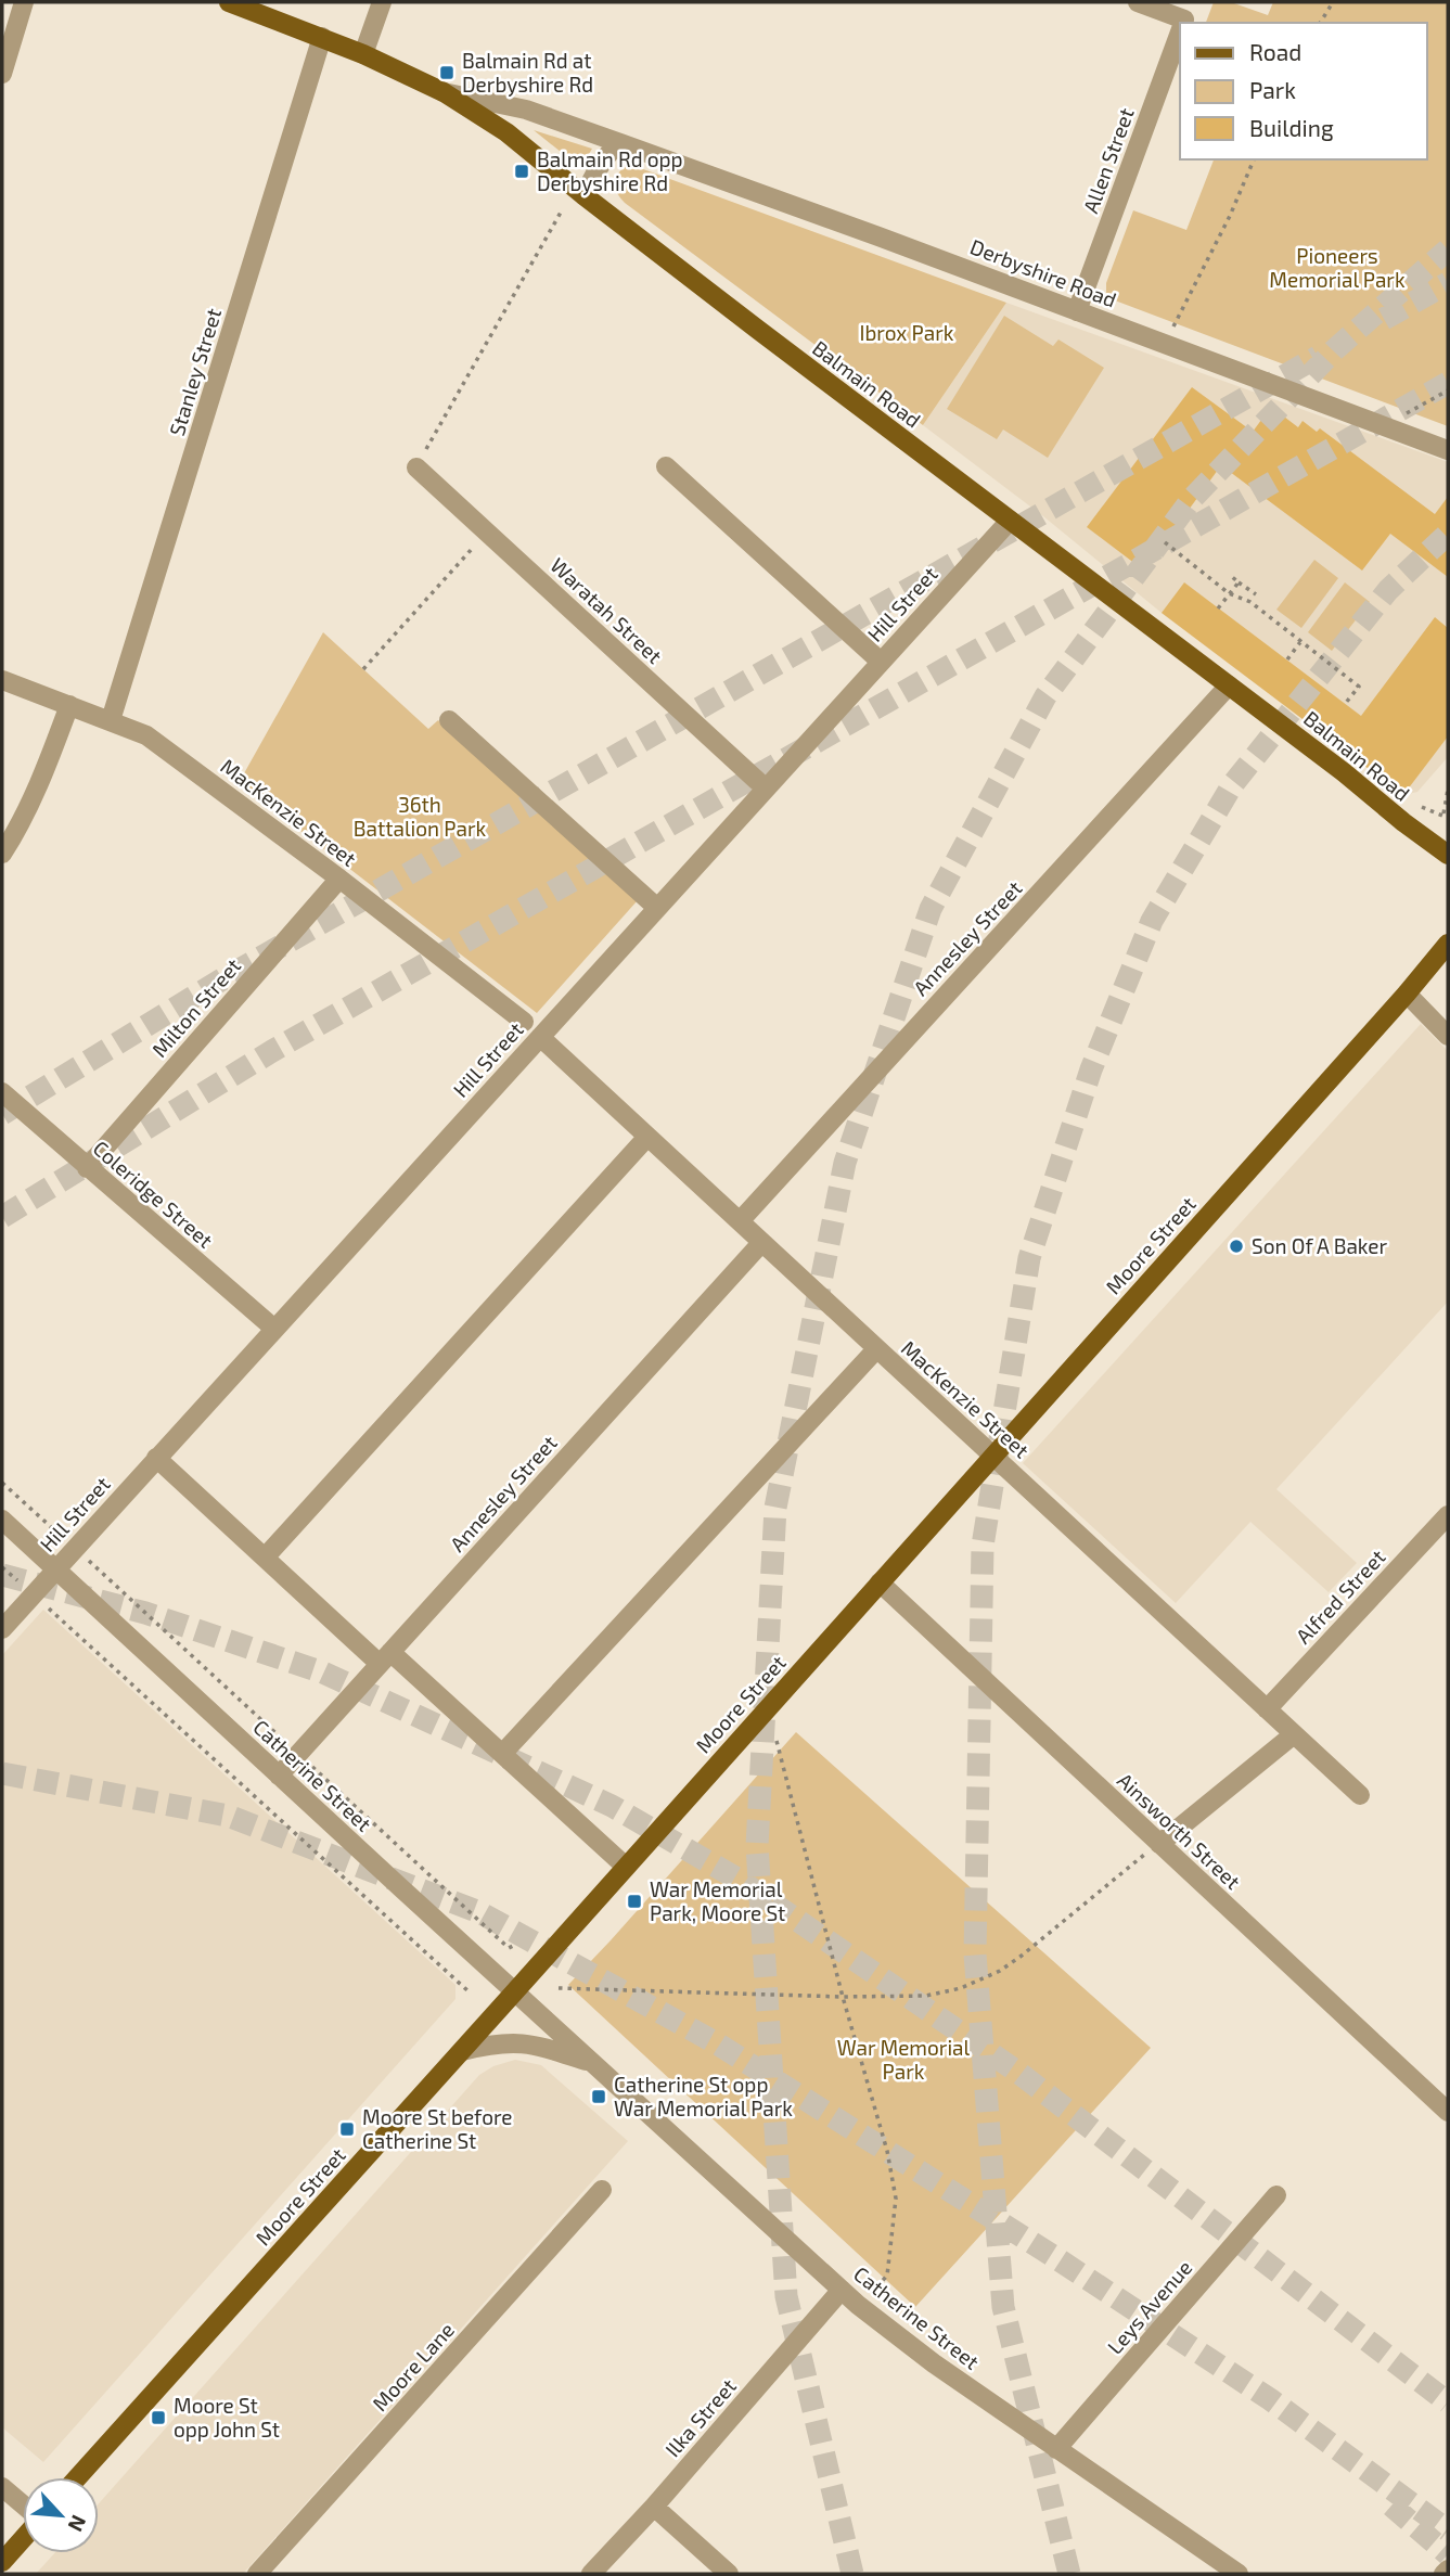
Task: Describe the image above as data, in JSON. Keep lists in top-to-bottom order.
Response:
{
  "streets": {
    "main road": ["Balmain Road", "Moore Street"],
    "street": [
      "Allen Street",
      "Derbyshire Road",
      "Stanley Street",
      "Hill Street",
      "Waratah Street",
      "MacKenzie Street",
      "Annesley Street",
      "Milton Street",
      "Coleridge Street",
      "Alfred Street",
      "Catherine Street",
      "Ainsworth Street",
      "Leys Avenue",
      "Moore Lane",
      "Ilka Street"
    ]
  },
  "crossings": [
    ["Allen Street", "Derbyshire Road"],
    ["Derbyshire Road", "Balmain Road"],
    ["Stanley Street", "Balmain Road"],
    ["Stanley Street", "MacKenzie Street"],
    ["Balmain Road", "Hill Street"],
    ["Balmain Road", "Annesley Street"],
    ["Hill Street", "Waratah Street"],
    ["Hill Street", "MacKenzie Street"],
    ["Hill Street", "Coleridge Street"],
    ["Hill Street", "Catherine Street"],
    ["MacKenzie Street", "Annesley Street"],
    ["MacKenzie Street", "Milton Street"],
    ["MacKenzie Street", "Moore Street"],
    ["MacKenzie Street", "Alfred Street"],
    ["Annesley Street", "Catherine Street"],
    ["Milton Street", "Coleridge Street"],
    ["Moore Street", "Catherine Street"],
    ["Moore Street", "Ainsworth Street"],
    ["Catherine Street", "Leys Avenue"],
    ["Catherine Street", "Ilka Street"]
  ],
  "parks": [
    "Pioneers Memorial Park",
    "Ibrox Park",
    "36th Battalion Park",
    "War Memorial Park"
  ],
  "places": {
    "transit": [
      "Balmain Rd at Derbyshire Rd",
      "Balmain Rd opp Derbyshire Rd",
      "War Memorial Park, Moore St",
      "Catherine St opp War Memorial Park",
      "Moore St before Catherine St",
      "Moore St opp John St"
    ],
    "other": ["Son Of A Baker"]
  },
  "legend": ["Road", "Park", "Building"],
  "north": "bottom right"
}
